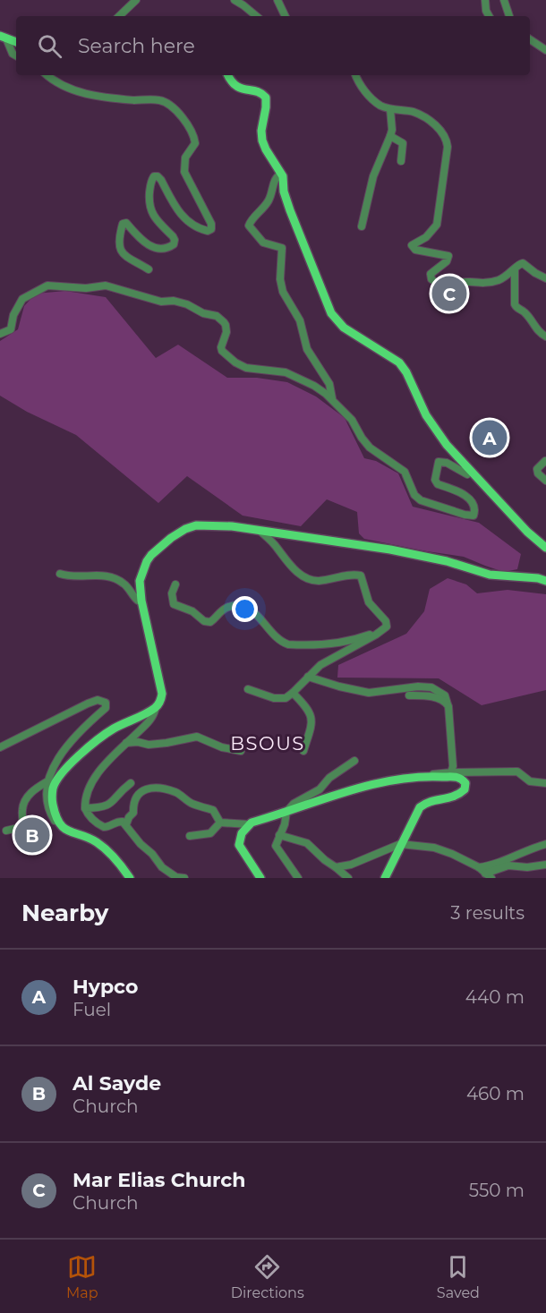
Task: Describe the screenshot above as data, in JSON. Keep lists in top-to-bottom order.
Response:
{
  "districts": ["BSOUS"],
  "page": {
    "search": "Search here",
    "pins": ["C", "A", "B"],
    "heading": ["Nearby", "3 results"],
    "list": [
      {
        "mark": "A",
        "name": "Hypco",
        "note": "Fuel",
        "value": "440 m"
      },
      {
        "mark": "B",
        "name": "Al Sayde",
        "note": "Church",
        "value": "460 m"
      },
      {
        "mark": "C",
        "name": "Mar Elias Church",
        "note": "Church",
        "value": "550 m"
      }
    ],
    "nav": ["Map", "Directions", "Saved"]
  }
}
